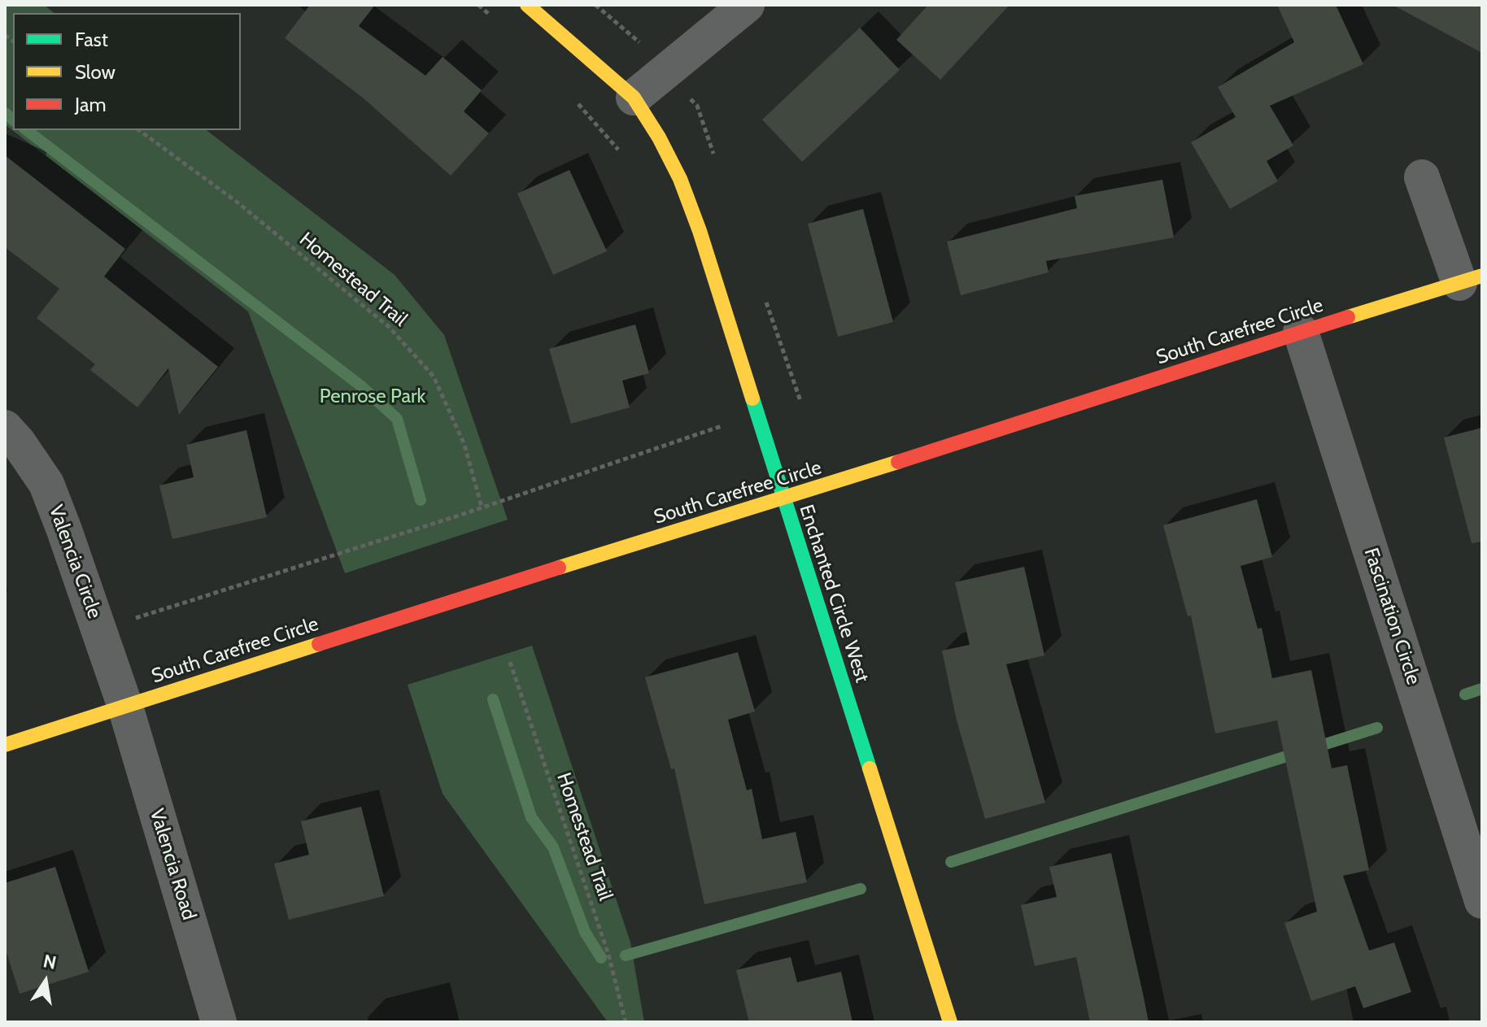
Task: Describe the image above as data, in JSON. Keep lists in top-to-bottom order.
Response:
{
  "streets": {
    "main road": ["South Carefree Circle", "Enchanted Circle West"],
    "street": ["Valencia Circle", "Fascination Circle", "Valencia Road"],
    "path": ["Homestead Trail"]
  },
  "crossings": [
    ["South Carefree Circle", "Valencia Circle"],
    ["South Carefree Circle", "Enchanted Circle West"],
    ["South Carefree Circle", "Fascination Circle"],
    ["South Carefree Circle", "Valencia Road"],
    ["Valencia Circle", "Valencia Road"]
  ],
  "parks": ["Penrose Park"],
  "legend": ["Fast", "Slow", "Jam"],
  "north": "top"
}
